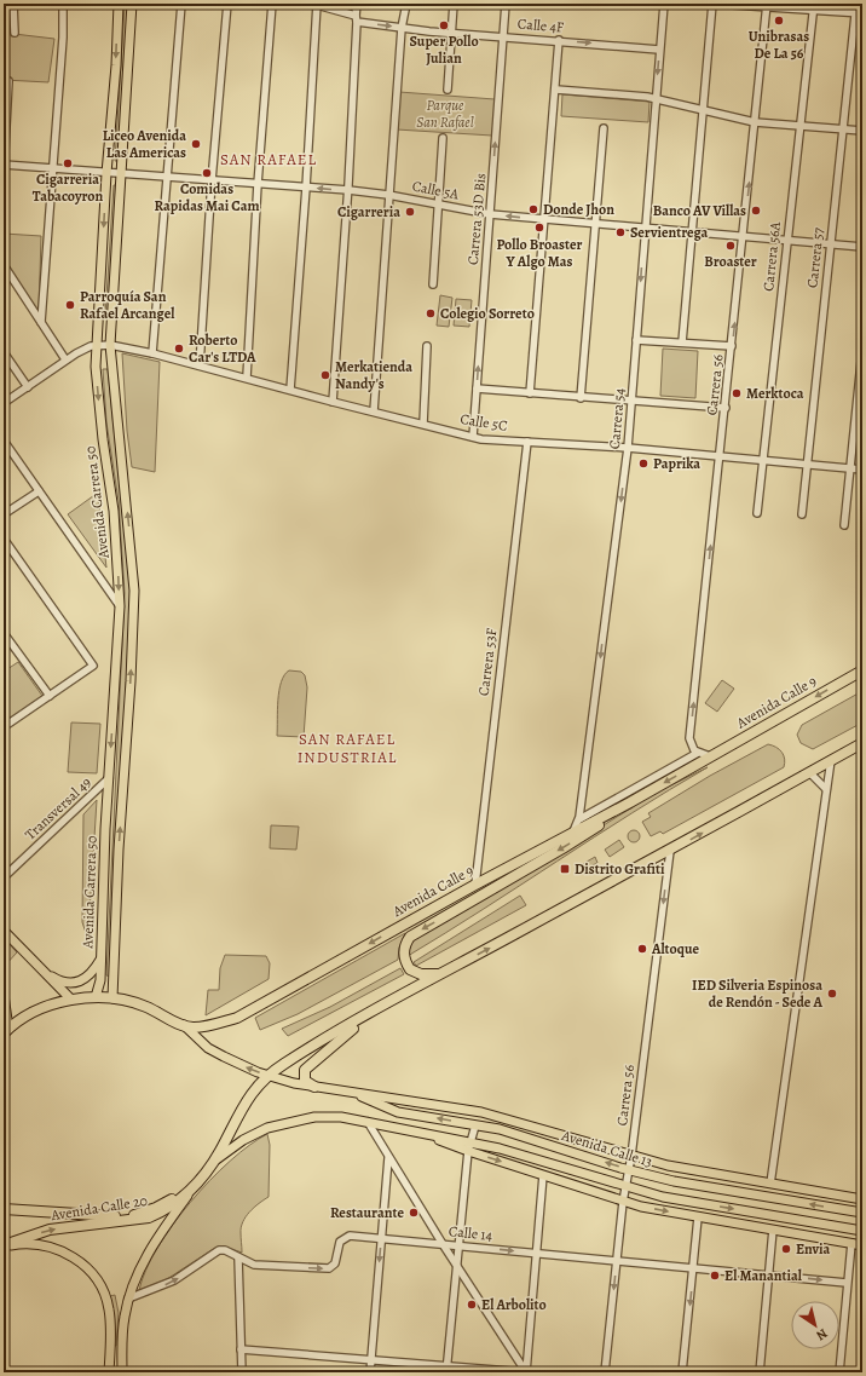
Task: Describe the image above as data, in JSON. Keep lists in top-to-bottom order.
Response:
{
  "streets": {
    "highway": ["Avenida Calle 9", "Avenida Calle 20"],
    "main road": ["Avenida Carrera 50", "Avenida Calle 13"],
    "street": [
      "Calle 4F",
      "Calle 5A",
      "Carrera 53D Bis",
      "Carrera 56A",
      "Carrera 57",
      "Carrera 56",
      "Carrera 54",
      "Calle 5C",
      "Carrera 53F",
      "Transversal 49",
      "Calle 14"
    ]
  },
  "crossings": [
    ["Calle 4F", "Carrera 53D Bis"],
    ["Calle 4F", "Carrera 54"],
    ["Calle 5A", "Carrera 53D Bis"],
    ["Calle 5A", "Carrera 56A"],
    ["Calle 5A", "Carrera 57"],
    ["Calle 5A", "Carrera 56"],
    ["Calle 5A", "Carrera 54"],
    ["Calle 5A", "Avenida Carrera 50"],
    ["Carrera 53D Bis", "Calle 5C"],
    ["Carrera 56A", "Calle 5C"],
    ["Carrera 57", "Calle 5C"],
    ["Carrera 56", "Calle 5C"],
    ["Carrera 56", "Avenida Calle 13"],
    ["Carrera 56", "Calle 14"],
    ["Carrera 54", "Calle 5C"],
    ["Carrera 54", "Avenida Calle 9"],
    ["Calle 5C", "Avenida Carrera 50"],
    ["Calle 5C", "Carrera 53F"],
    ["Avenida Carrera 50", "Avenida Calle 9"],
    ["Avenida Carrera 50", "Transversal 49"],
    ["Carrera 53F", "Avenida Calle 9"],
    ["Avenida Calle 9", "Avenida Calle 13"],
    ["Avenida Calle 13", "Avenida Calle 20"]
  ],
  "one_way": ["Calle 14"],
  "districts": ["SAN RAFAEL", "SAN RAFAEL INDUSTRIAL"],
  "parks": ["Parque San Rafael"],
  "places": {
    "other": [
      "Unibrasas De La 56",
      "Super Pollo Julian",
      "Liceo Avenida Las Americas",
      "Cigarreria Tabacoyron",
      "Comidas Rapidas Mai Cam",
      "Donde Jhon",
      "Banco AV Villas",
      "Cigarreria",
      "Pollo Broaster Y Algo Mas",
      "Servientrega",
      "Broaster",
      "Parroquía San Rafael Arcangel",
      "Colegio Sorreto",
      "Roberto Car's LTDA",
      "Merkatienda Nandy's",
      "Merktoca",
      "Paprika",
      "Altoque",
      "IED Silveria Espinosa de Rendón - Sede A",
      "Restaurante",
      "Envia",
      "El Manantial",
      "El Arbolito"
    ],
    "transit": ["Distrito Grafiti"]
  },
  "north": "bottom right"
}
